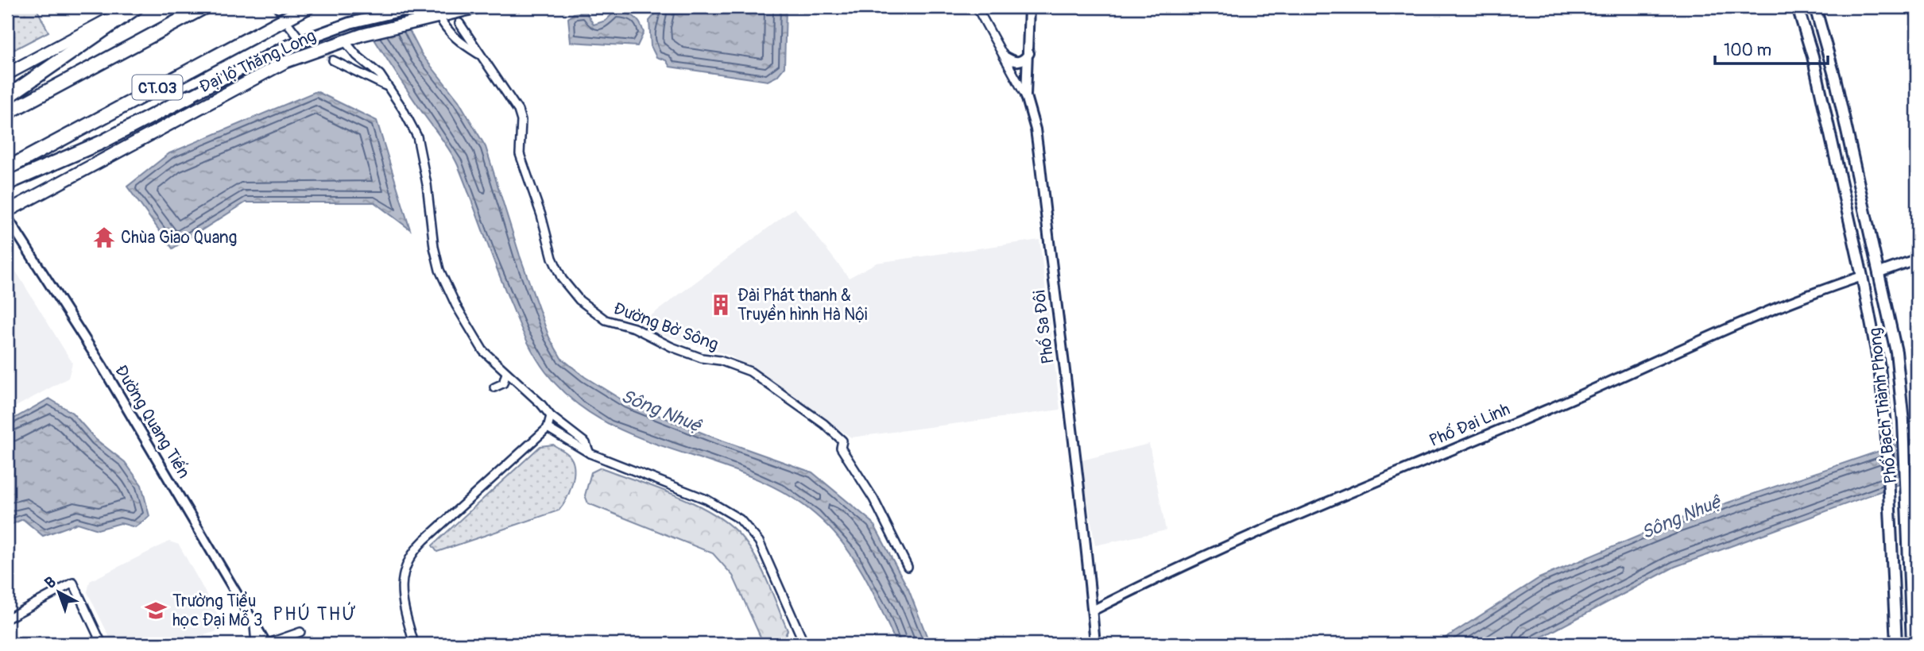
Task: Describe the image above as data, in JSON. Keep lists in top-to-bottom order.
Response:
{
  "streets": {
    "highway": ["CT.03"],
    "main road": ["Đại lộ Thăng Long", "Phố Bạch Thành Phong"],
    "street": [
      "Đường Bờ Sông",
      "Phố Sa Đôi",
      "Đường Quang Tiến",
      "Phố Đại Linh"
    ]
  },
  "crossings": [
    ["Đại lộ Thăng Long", "Đường Bờ Sông"],
    ["Phố Sa Đôi", "Phố Đại Linh"],
    ["Phố Bạch Thành Phong", "Phố Đại Linh"]
  ],
  "districts": ["PHÚ THỨ"],
  "water": ["Sông Nhuệ"],
  "places": {
    "temple": ["Chùa Giao Quang"],
    "building": ["Đài Phát thanh & Truyền hình Hà Nội"],
    "school or university": ["Trường Tiểu học Đại Mỗ 3"]
  },
  "scale_bar": "100 m",
  "north": "top left"
}
